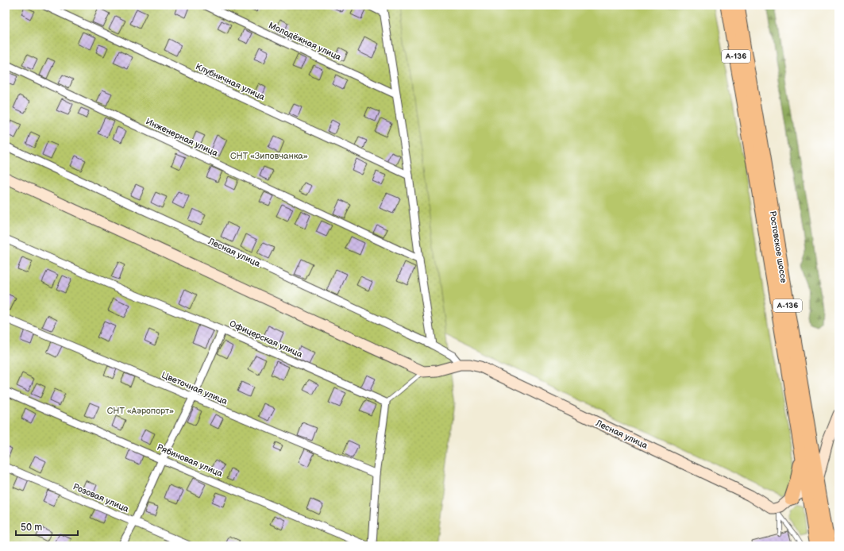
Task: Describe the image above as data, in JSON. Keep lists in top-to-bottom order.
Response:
{
  "streets": {
    "highway": ["А-136", "Ростовское шоссе"],
    "street": [
      "Молодёжная улица",
      "Клубничная улица",
      "Инженерная улица",
      "Лесная улица",
      "Офицерская улица",
      "Цветочная улица",
      "Рябиновая улица",
      "Розовая улица"
    ]
  },
  "parks": ["СНТ «Зиповчанка»", "СНТ «Аэропорт»"],
  "scale_bar": "50 m"
}
